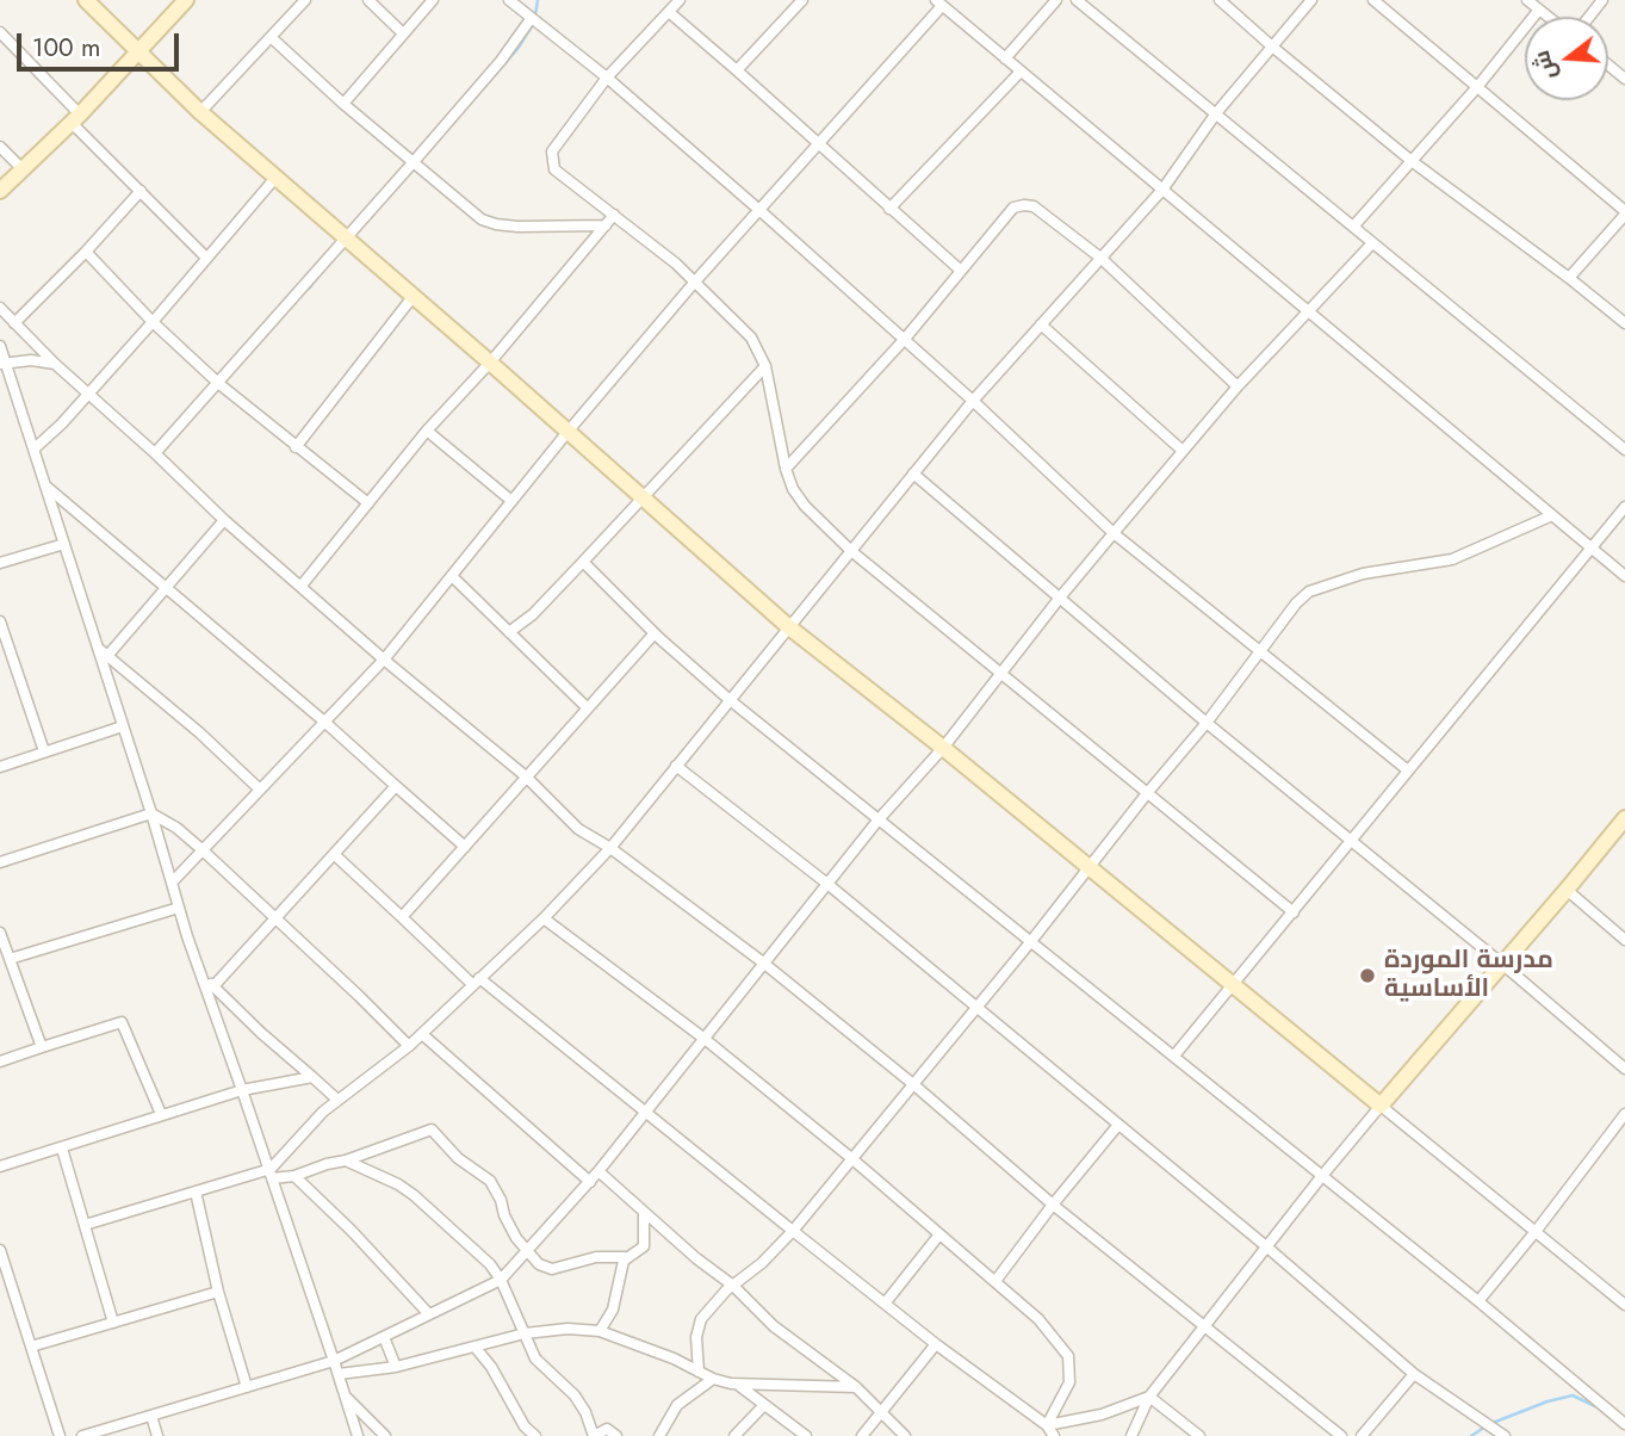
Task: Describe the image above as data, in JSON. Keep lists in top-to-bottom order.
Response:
{
  "places": ["مدرسة الموردة الأساسية"],
  "scale_bar": "100 m",
  "north": "left"
}
